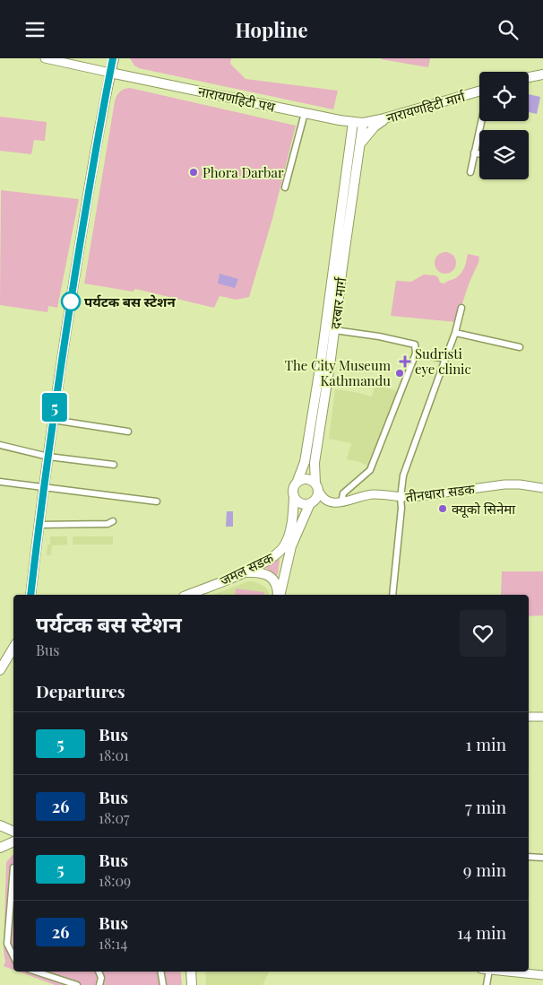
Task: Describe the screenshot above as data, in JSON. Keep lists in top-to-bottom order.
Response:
{
  "streets": {
    "main road": [
      "नारायणहिटी पथ",
      "नारायणहिटी मार्ग",
      "दरबार मार्ग",
      "तीनधारा सडक",
      "जमल सडक"
    ]
  },
  "crossings": [
    ["नारायणहिटी पथ", "नारायणहिटी मार्ग"],
    ["नारायणहिटी पथ", "दरबार मार्ग"],
    ["नारायणहिटी मार्ग", "दरबार मार्ग"],
    ["दरबार मार्ग", "जमल सडक"]
  ],
  "places": {
    "other": [
      "Phora Darbar",
      "पर्यटक बस स्टेशन",
      "The City Museum Kathmandu",
      "क्यूको सिनेमा"
    ],
    "health": ["Sudristi eye clinic"]
  },
  "lines": ["bus line 5"],
  "page": {
    "header": "Hopline",
    "on_map": "5",
    "heading": [
      ["पर्यटक बस स्टेशन", "Bus"],
      "Departures"
    ],
    "list": [
      {
        "mark": "5",
        "name": "Bus",
        "note": "18:01",
        "value": "1 min"
      },
      {
        "mark": "26",
        "name": "Bus",
        "note": "18:07",
        "value": "7 min"
      },
      {
        "mark": "5",
        "name": "Bus",
        "note": "18:09",
        "value": "9 min"
      },
      {
        "mark": "26",
        "name": "Bus",
        "note": "18:14",
        "value": "14 min"
      }
    ]
  }
}
